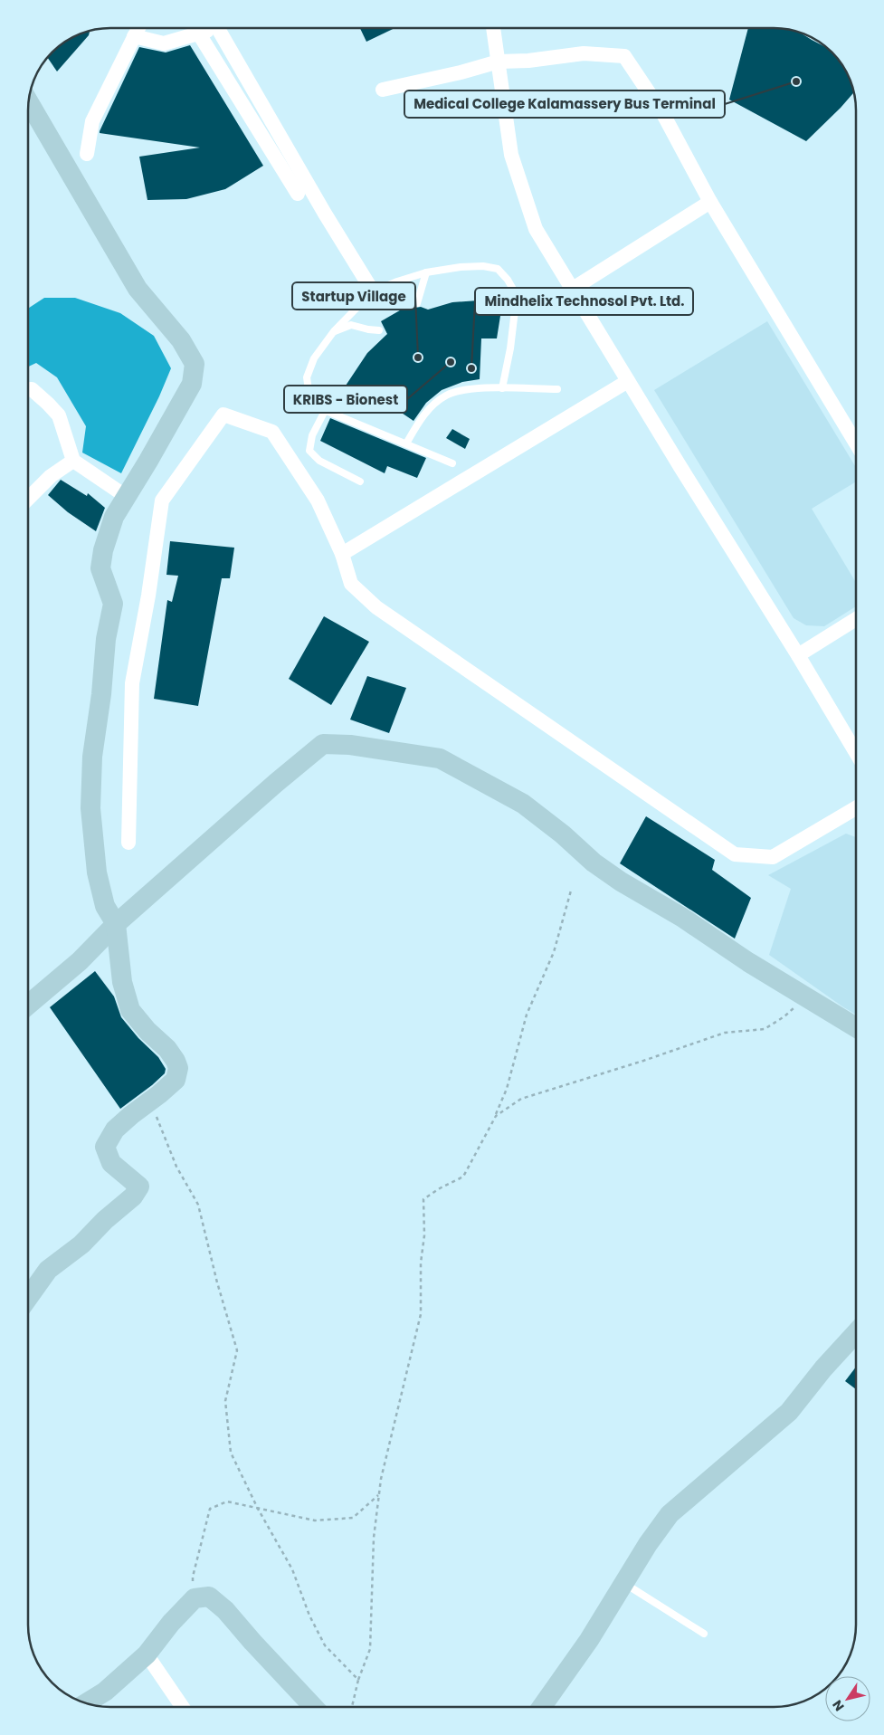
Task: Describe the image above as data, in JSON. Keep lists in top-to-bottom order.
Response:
{
  "places": [
    "Medical College Kalamassery Bus Terminal",
    "Startup Village",
    "KRIBS - Bionest",
    "Mindhelix Technosol Pvt. Ltd."
  ],
  "north": "bottom left"
}
